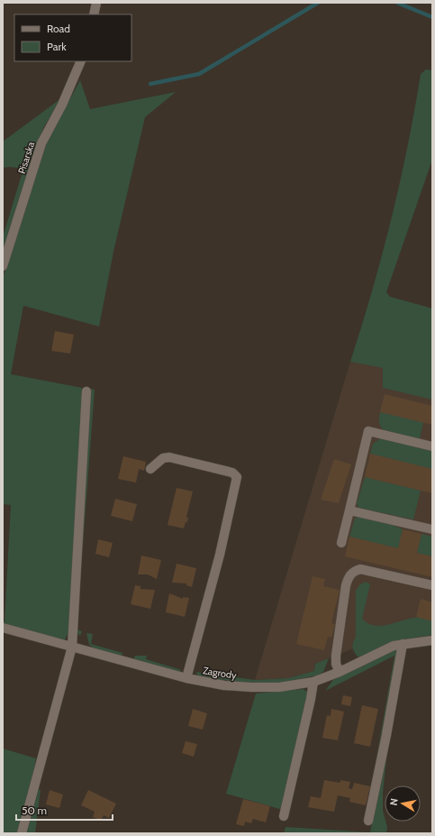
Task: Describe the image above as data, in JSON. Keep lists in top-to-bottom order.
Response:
{
  "streets": {
    "street": ["Pisarska", "Zagrody"]
  },
  "legend": ["Road", "Park"],
  "scale_bar": "50 m",
  "north": "left"
}
